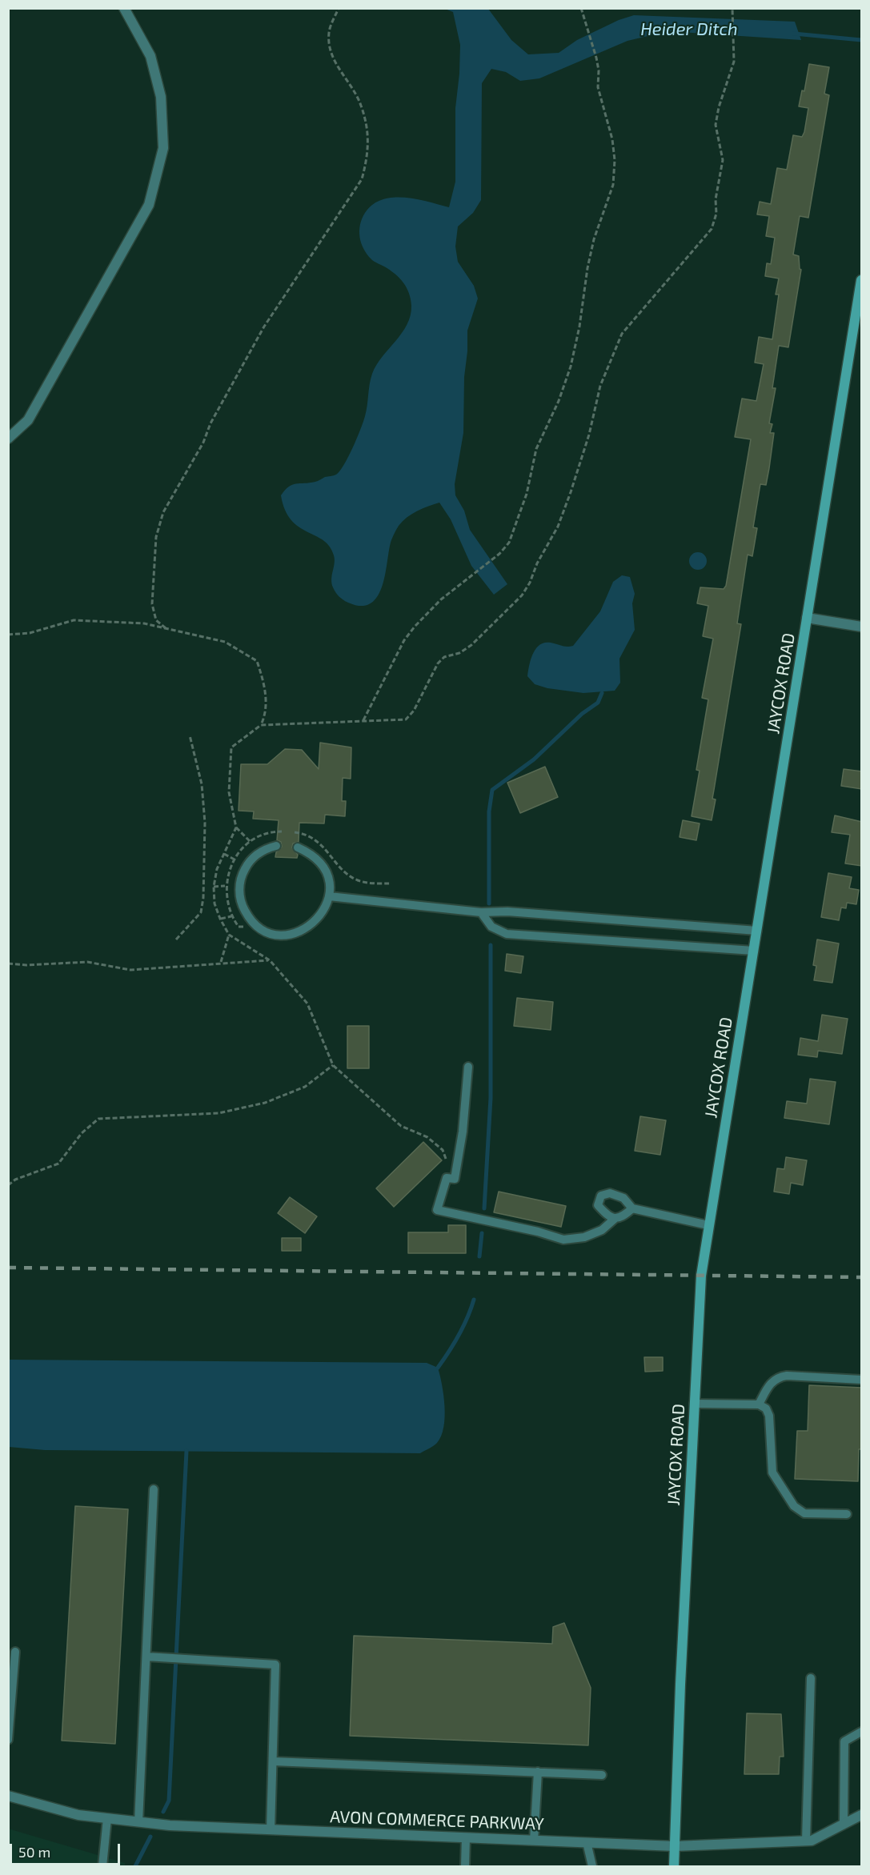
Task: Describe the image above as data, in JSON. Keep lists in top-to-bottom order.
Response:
{
  "streets": {
    "street": ["JAYCOX ROAD", "AVON COMMERCE PARKWAY"]
  },
  "crossings": [
    ["JAYCOX ROAD", "AVON COMMERCE PARKWAY"]
  ],
  "water": ["Heider Ditch"],
  "scale_bar": "50 m"
}
